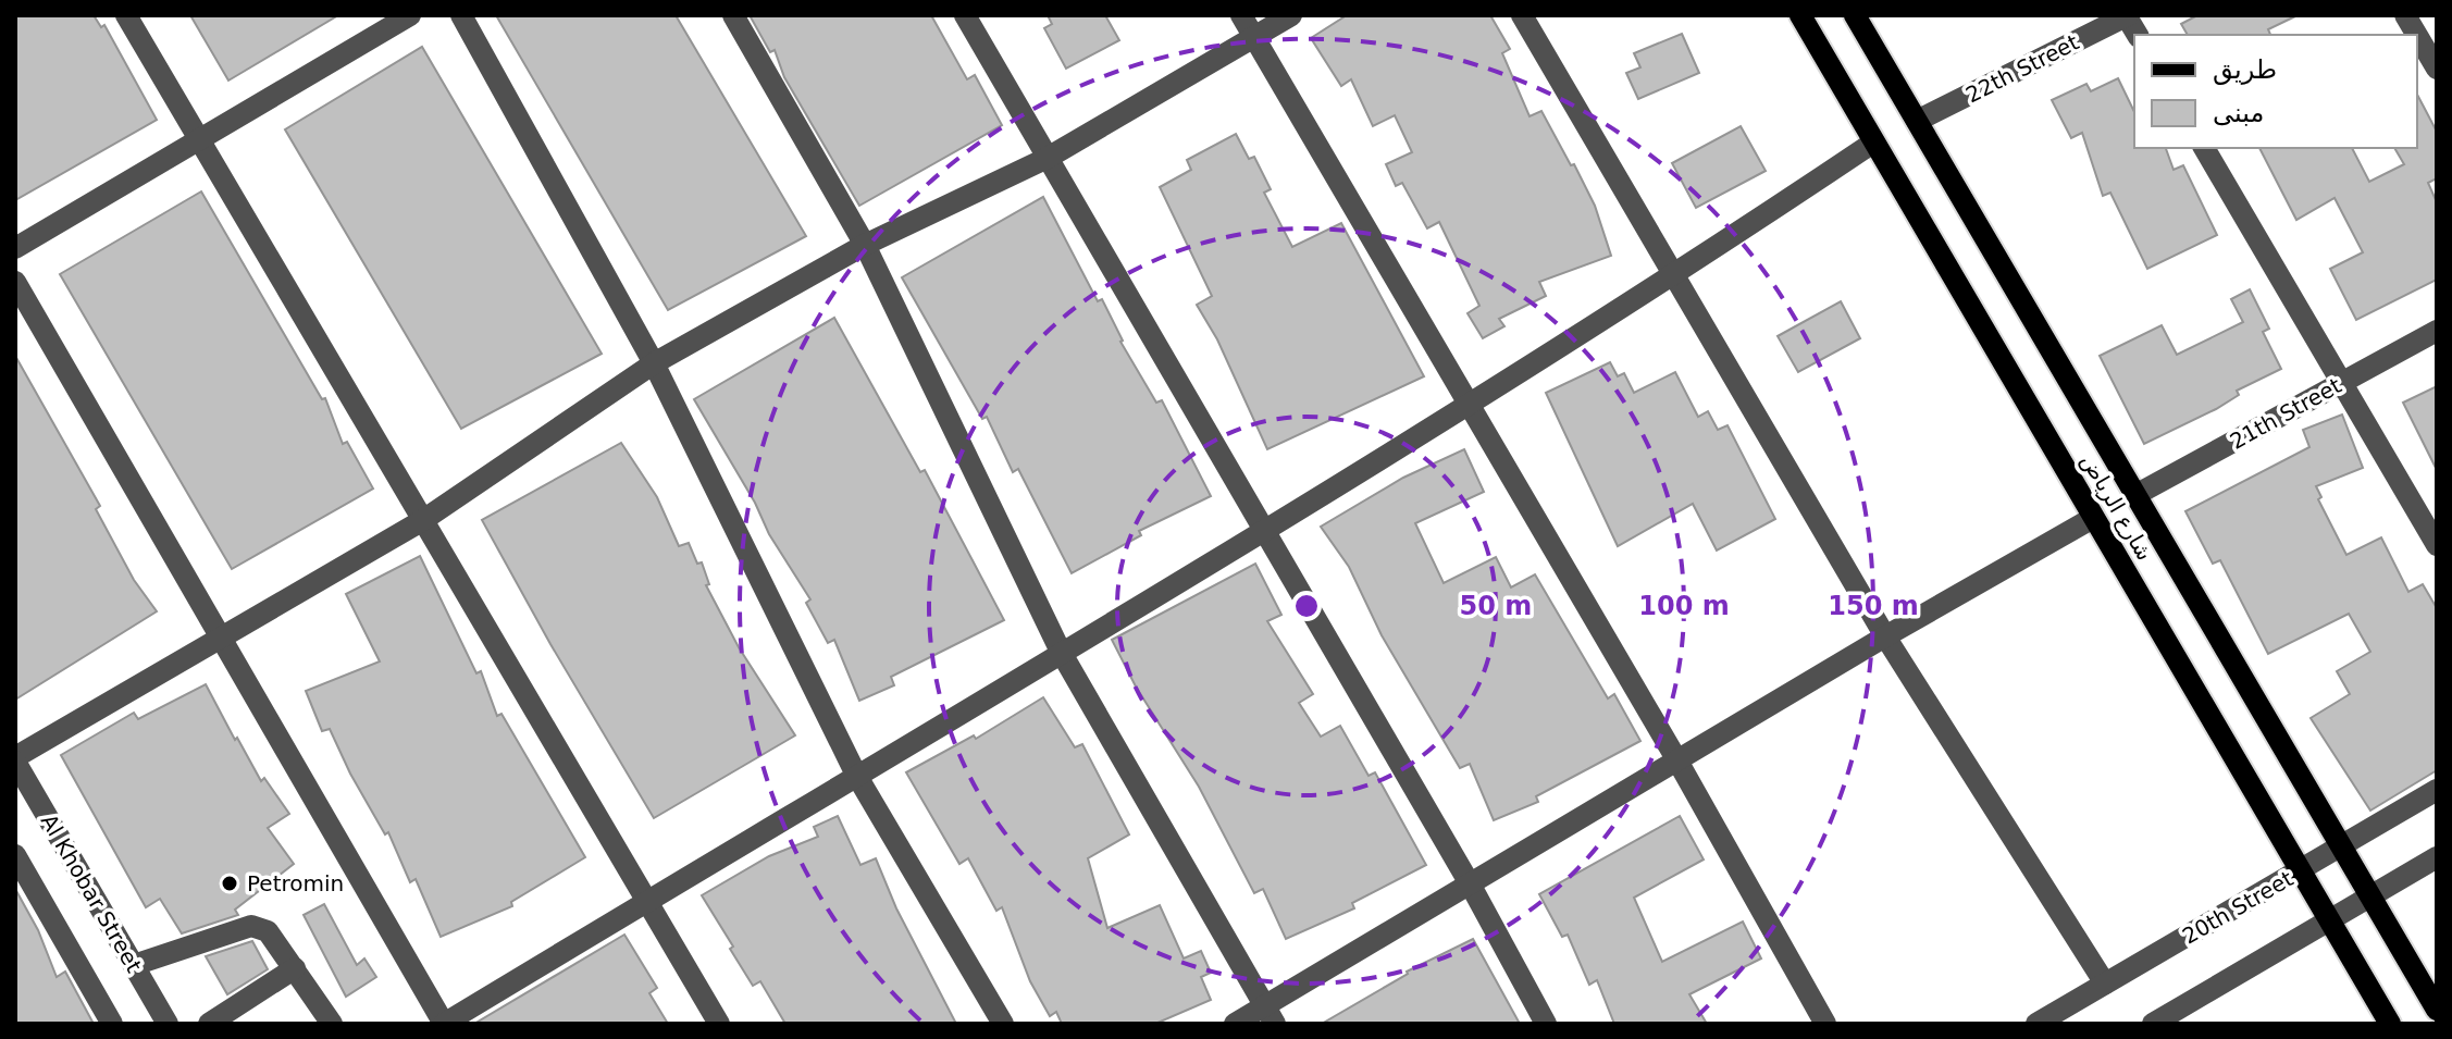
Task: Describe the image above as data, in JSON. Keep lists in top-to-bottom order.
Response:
{
  "streets": {
    "main road": ["شارع الرياض"],
    "street": [
      "22th Street",
      "21th Street",
      "Al Khobar Street",
      "20th Street"
    ]
  },
  "crossings": [
    ["22th Street", "شارع الرياض"],
    ["21th Street", "شارع الرياض"],
    ["شارع الرياض", "20th Street"]
  ],
  "places": ["Petromin"],
  "legend": ["طريق", "مبنى"],
  "rings": ["50 m", "100 m", "150 m"]
}
